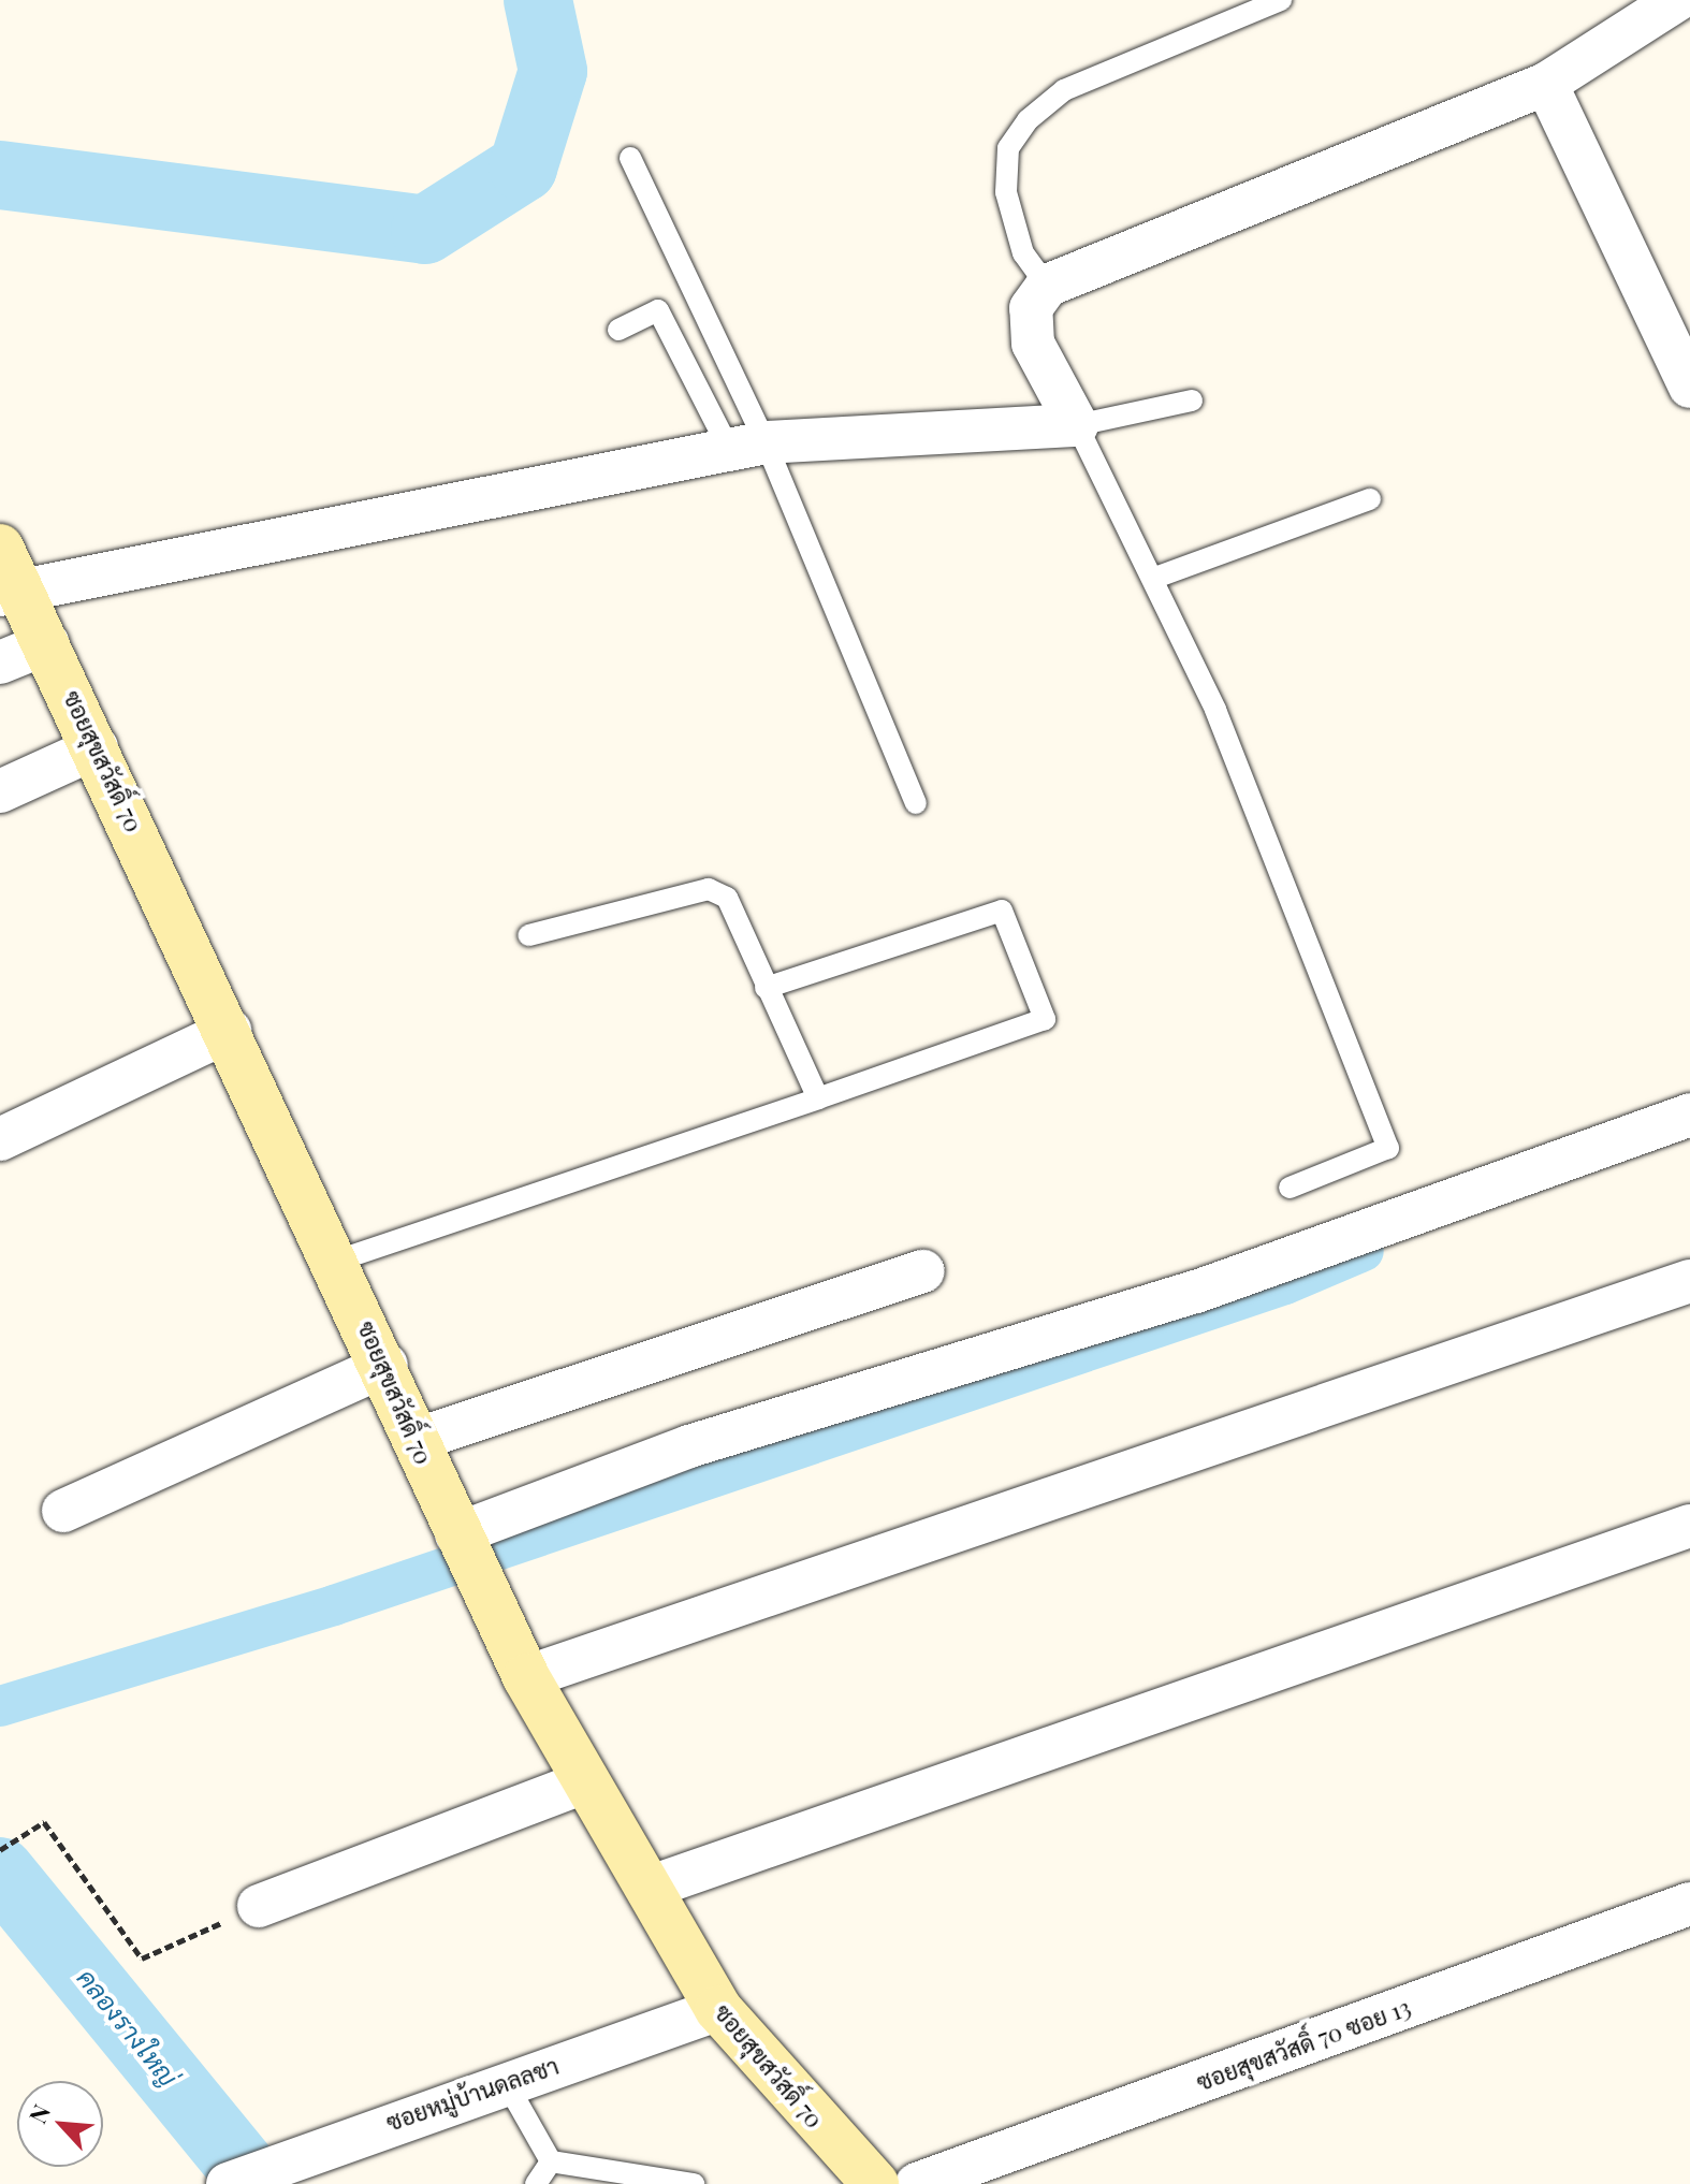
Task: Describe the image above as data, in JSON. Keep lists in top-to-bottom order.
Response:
{
  "streets": {
    "street": ["ซอยสุขสวัสดิ์ 70", "ซอยสุขสวัสดิ์ 70 ซอย 13", "ซอยหมู่บ้านดลลชา"]
  },
  "crossings": [
    ["ซอยสุขสวัสดิ์ 70", "ซอยหมู่บ้านดลลชา"]
  ],
  "water": ["คลองรางใหญ่"],
  "north": "top left"
}
